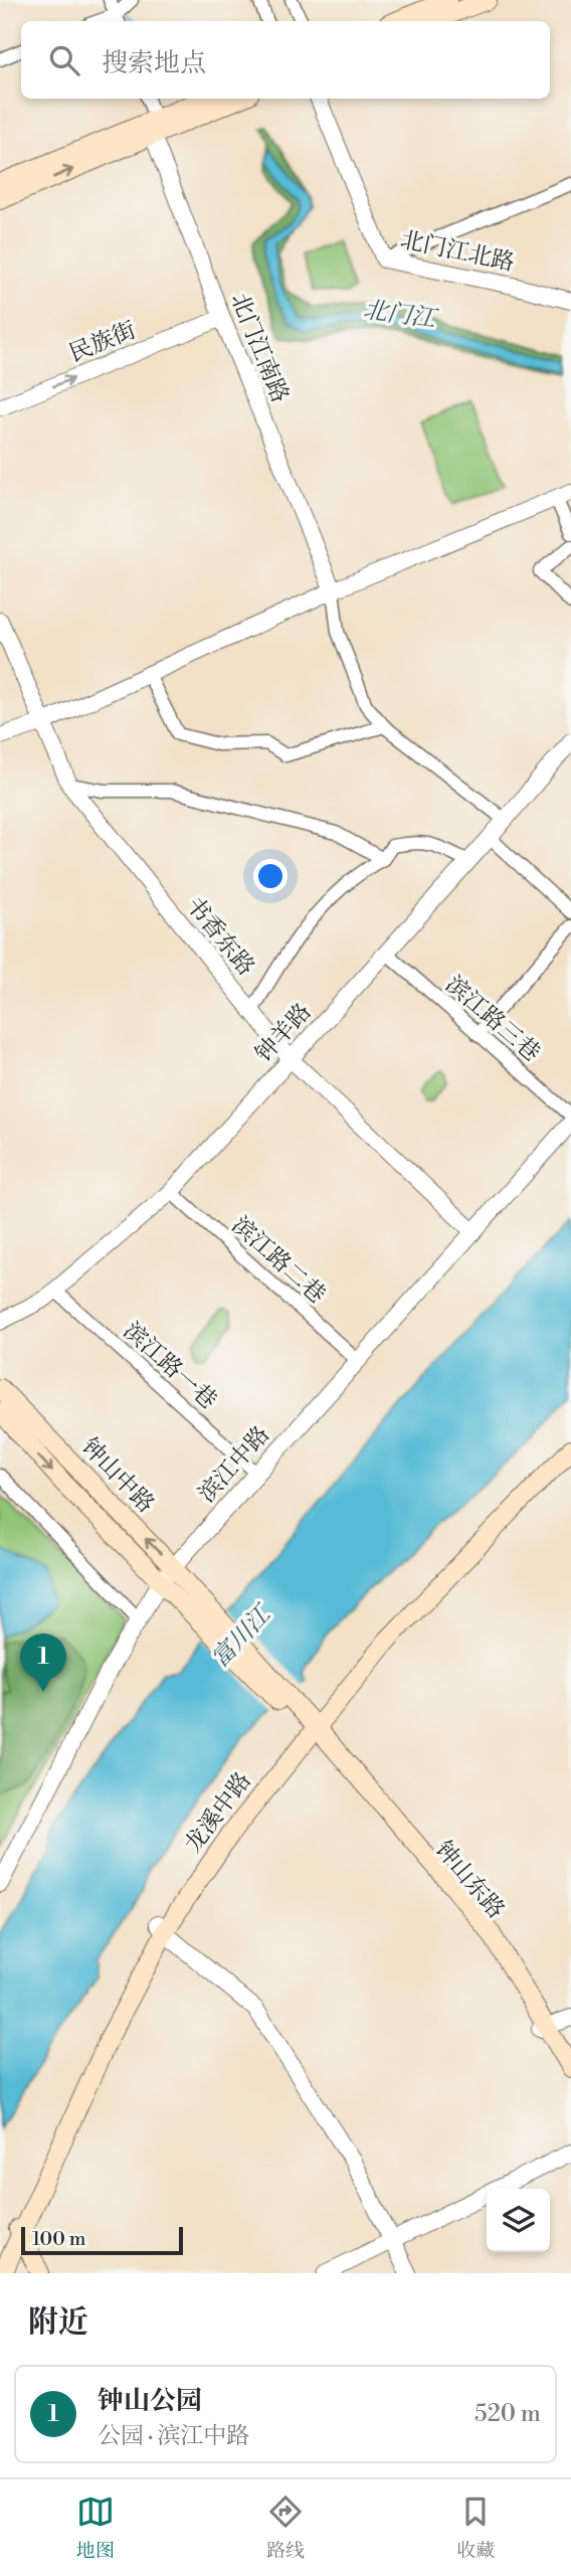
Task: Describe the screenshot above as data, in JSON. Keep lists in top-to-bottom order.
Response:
{
  "streets": {
    "main road": ["钟山中路", "龙溪中路", "钟山东路"],
    "street": [
      "北门江北路",
      "民族街",
      "北门江南路",
      "书香东路",
      "滨江路三巷",
      "钟羊路",
      "滨江路二巷",
      "滨江路一巷",
      "滨江中路"
    ]
  },
  "crossings": [
    ["民族街", "北门江南路"],
    ["书香东路", "钟羊路"],
    ["书香东路", "滨江中路"],
    ["滨江路三巷", "钟羊路"],
    ["钟羊路", "滨江路二巷"],
    ["钟羊路", "滨江路一巷"],
    ["滨江路二巷", "滨江中路"],
    ["滨江路一巷", "滨江中路"],
    ["滨江中路", "钟山中路"],
    ["钟山中路", "钟山东路"],
    ["龙溪中路", "钟山东路"]
  ],
  "one_way": ["民族街"],
  "water": ["北门江", "富川江"],
  "scale_bar": "100 m",
  "page": {
    "search": "搜索地点",
    "pins": "1",
    "scale": "100 m",
    "heading": "附近",
    "list": [
      {
        "mark": "1",
        "name": "钟山公园",
        "note": "公园 · 滨江中路",
        "value": "520 m"
      }
    ],
    "nav": ["地图", "路线", "收藏"]
  }
}
